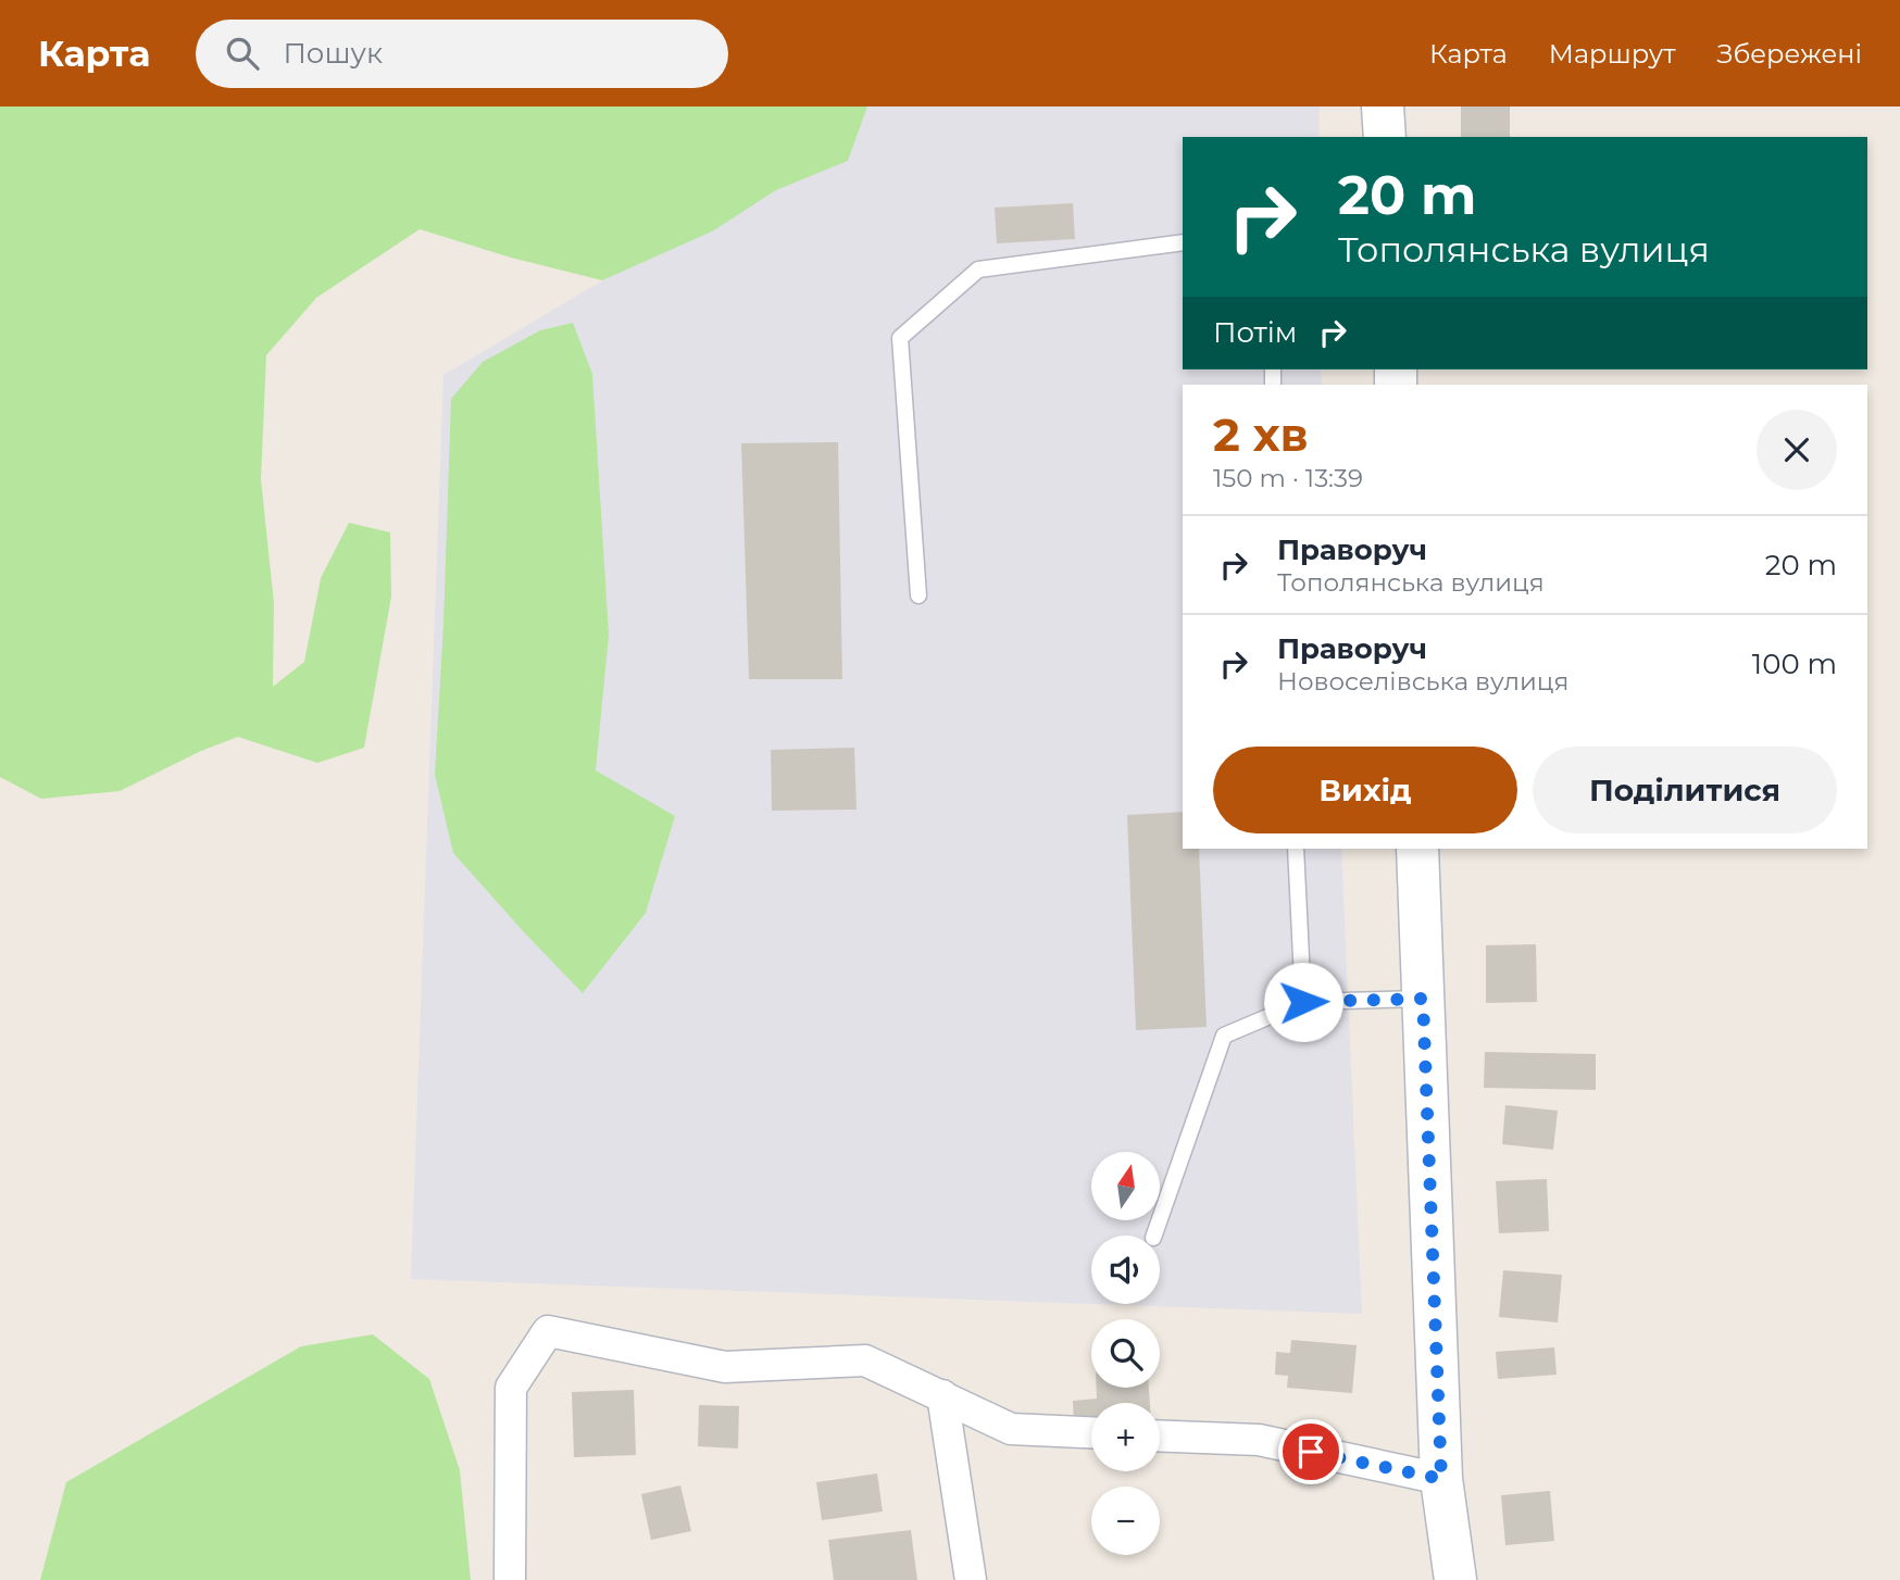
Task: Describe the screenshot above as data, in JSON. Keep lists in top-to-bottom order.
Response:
{
  "north": "top",
  "page": {
    "header": "Карта",
    "search": "Пошук",
    "nav": ["Карта", "Маршрут", "Збережені"],
    "turn": ["20 m", "Тополянська вулиця"],
    "then": "Потім",
    "heading": ["2 хв", "150 m · 13:39"],
    "list": [
      {
        "name": "Праворуч",
        "note": "Тополянська вулиця",
        "value": "20 m"
      },
      {
        "name": "Праворуч",
        "note": "Новоселівська вулиця",
        "value": "100 m"
      }
    ],
    "buttons": ["Вихід", "Поділитися"],
    "map_buttons": ["+", "−"]
  }
}
